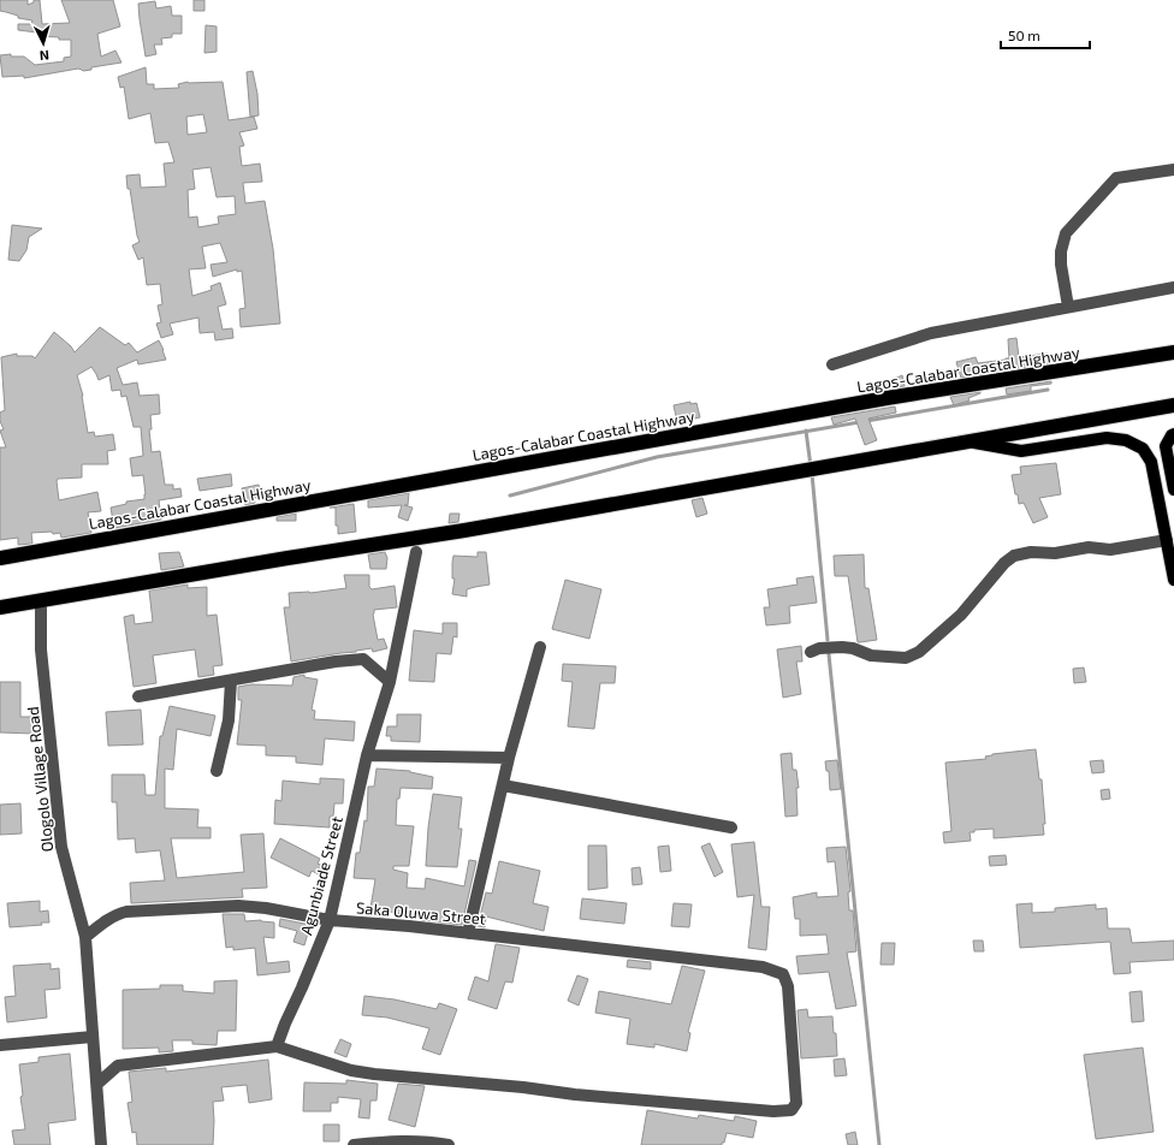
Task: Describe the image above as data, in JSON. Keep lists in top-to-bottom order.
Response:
{
  "streets": {
    "highway": ["Lagos-Calabar Coastal Highway"],
    "street": ["Ologolo Village Road", "Agunbiade Street", "Saka Oluwa Street"]
  },
  "crossings": [
    ["Ologolo Village Road", "Saka Oluwa Street"],
    ["Agunbiade Street", "Saka Oluwa Street"]
  ],
  "scale_bar": "50 m",
  "north": "bottom"
}
